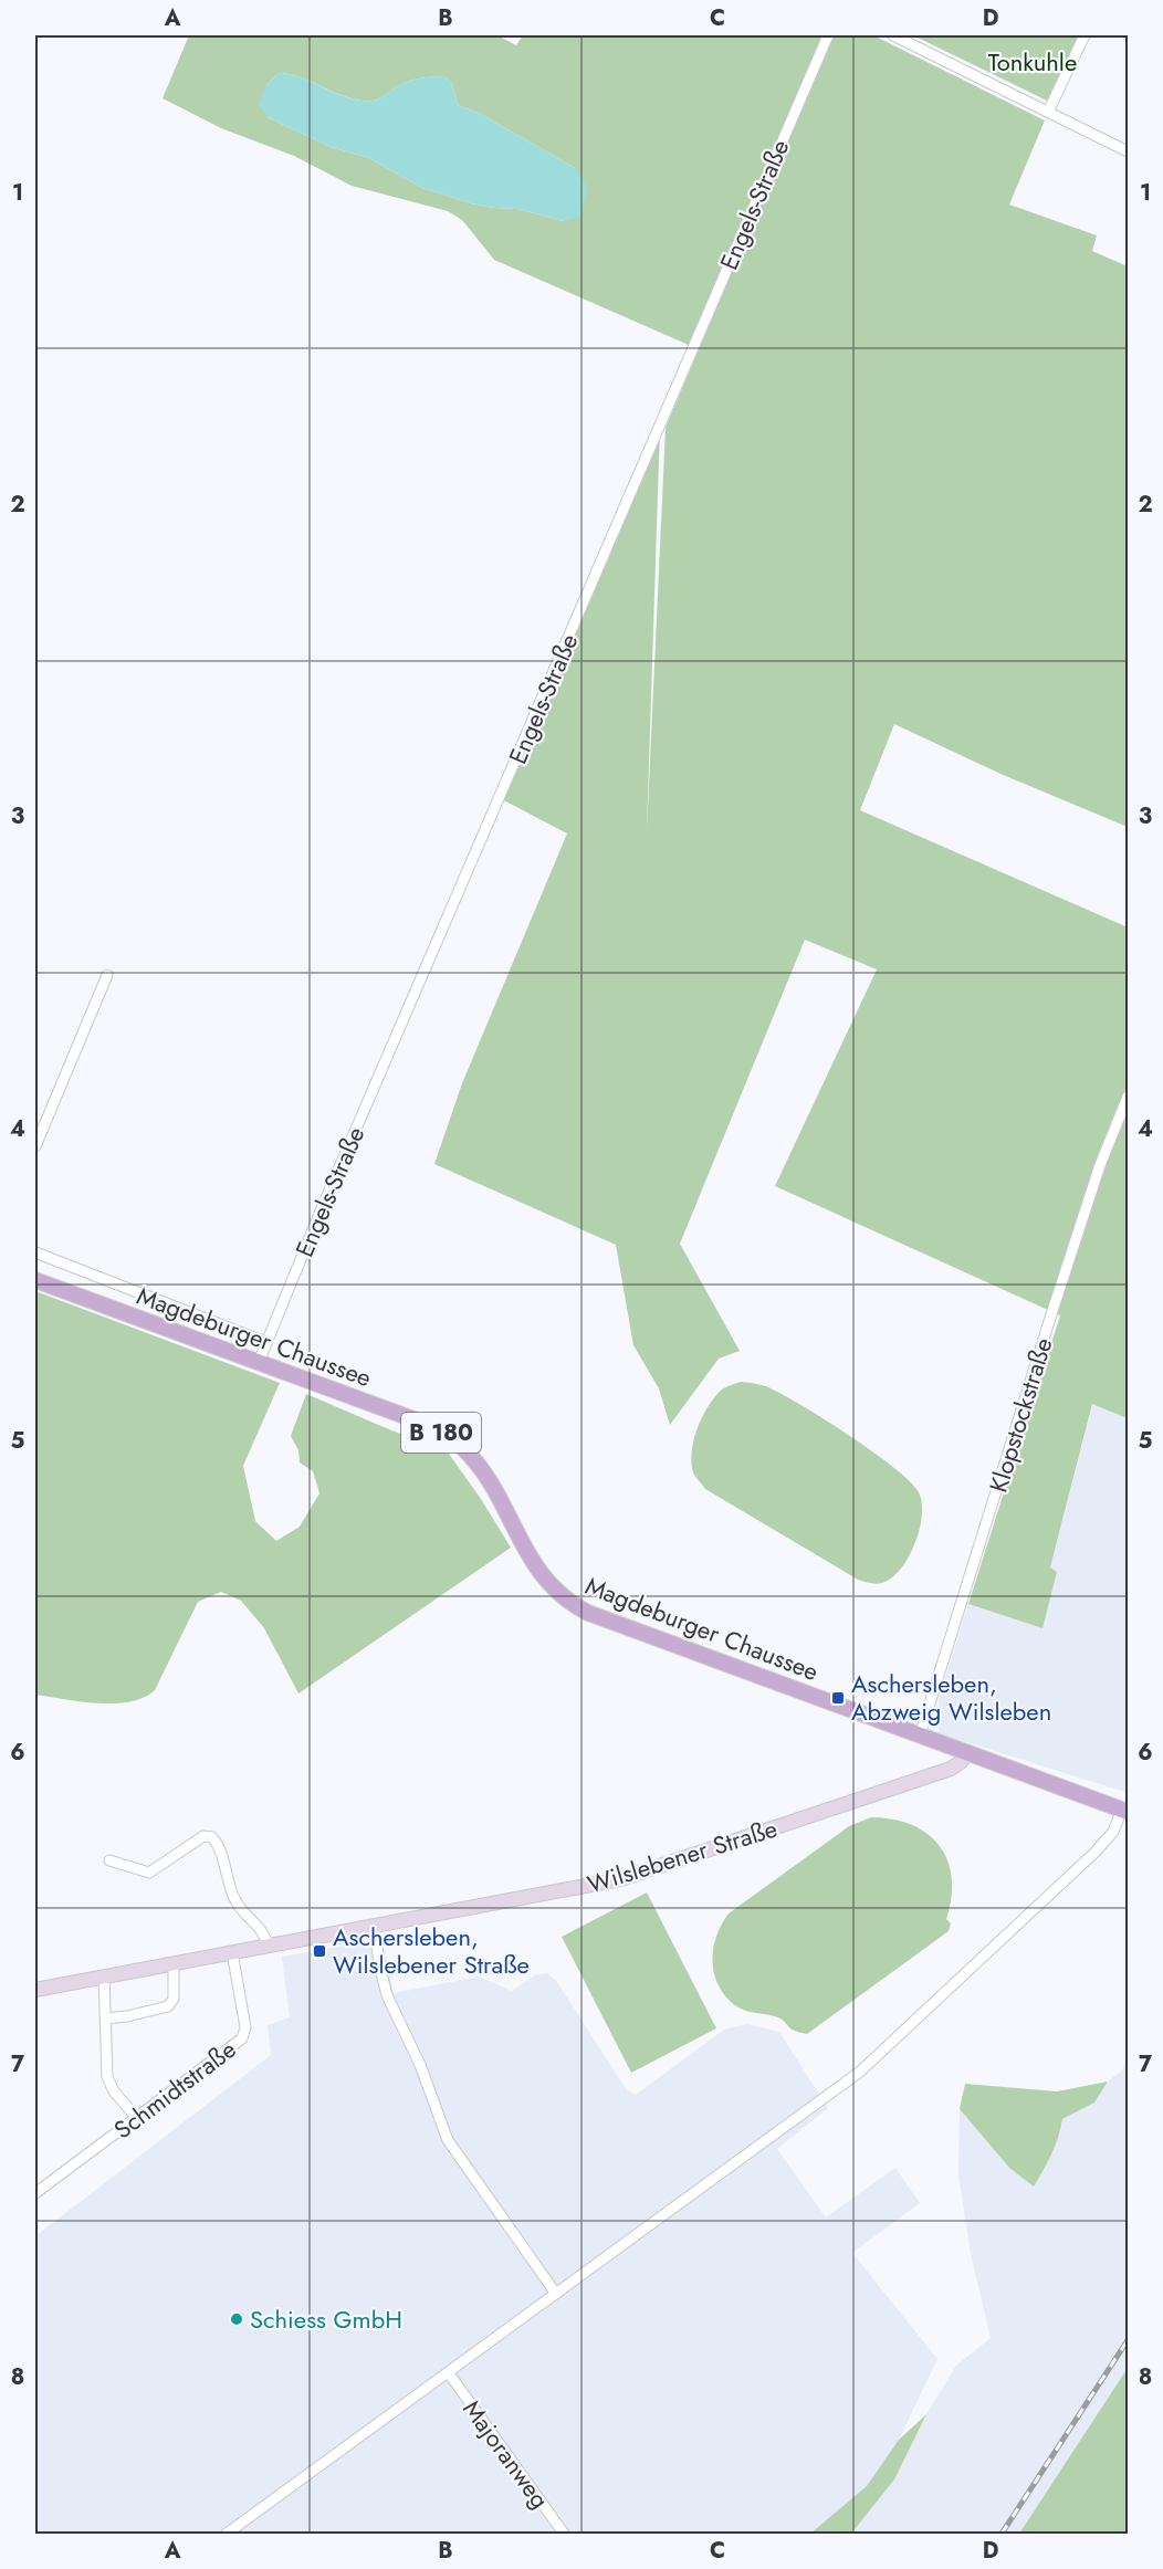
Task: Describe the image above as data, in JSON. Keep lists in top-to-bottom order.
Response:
{
  "streets": {
    "main road": ["Magdeburger Chaussee", "B 180"],
    "street": [
      "Engels-Straße",
      "Klopstockstraße",
      "Wilslebener Straße",
      "Schmidtstraße",
      "Majoranweg"
    ]
  },
  "crossings": [
    ["Engels-Straße", "Magdeburger Chaussee"],
    ["Magdeburger Chaussee", "Klopstockstraße"],
    ["Magdeburger Chaussee", "Wilslebener Straße"],
    ["Wilslebener Straße", "Schmidtstraße"]
  ],
  "parks": ["Tonkuhle"],
  "places": {
    "transit": ["Aschersleben, Abzweig Wilsleben", "Aschersleben, Wilslebener Straße"],
    "other": ["Schiess GmbH"]
  },
  "grid": {
    "columns": [
      "A",
      "B",
      "C",
      "D"
    ],
    "rows": [
      "1",
      "2",
      "3",
      "4",
      "5",
      "6",
      "7",
      "8"
    ]
  }
}
